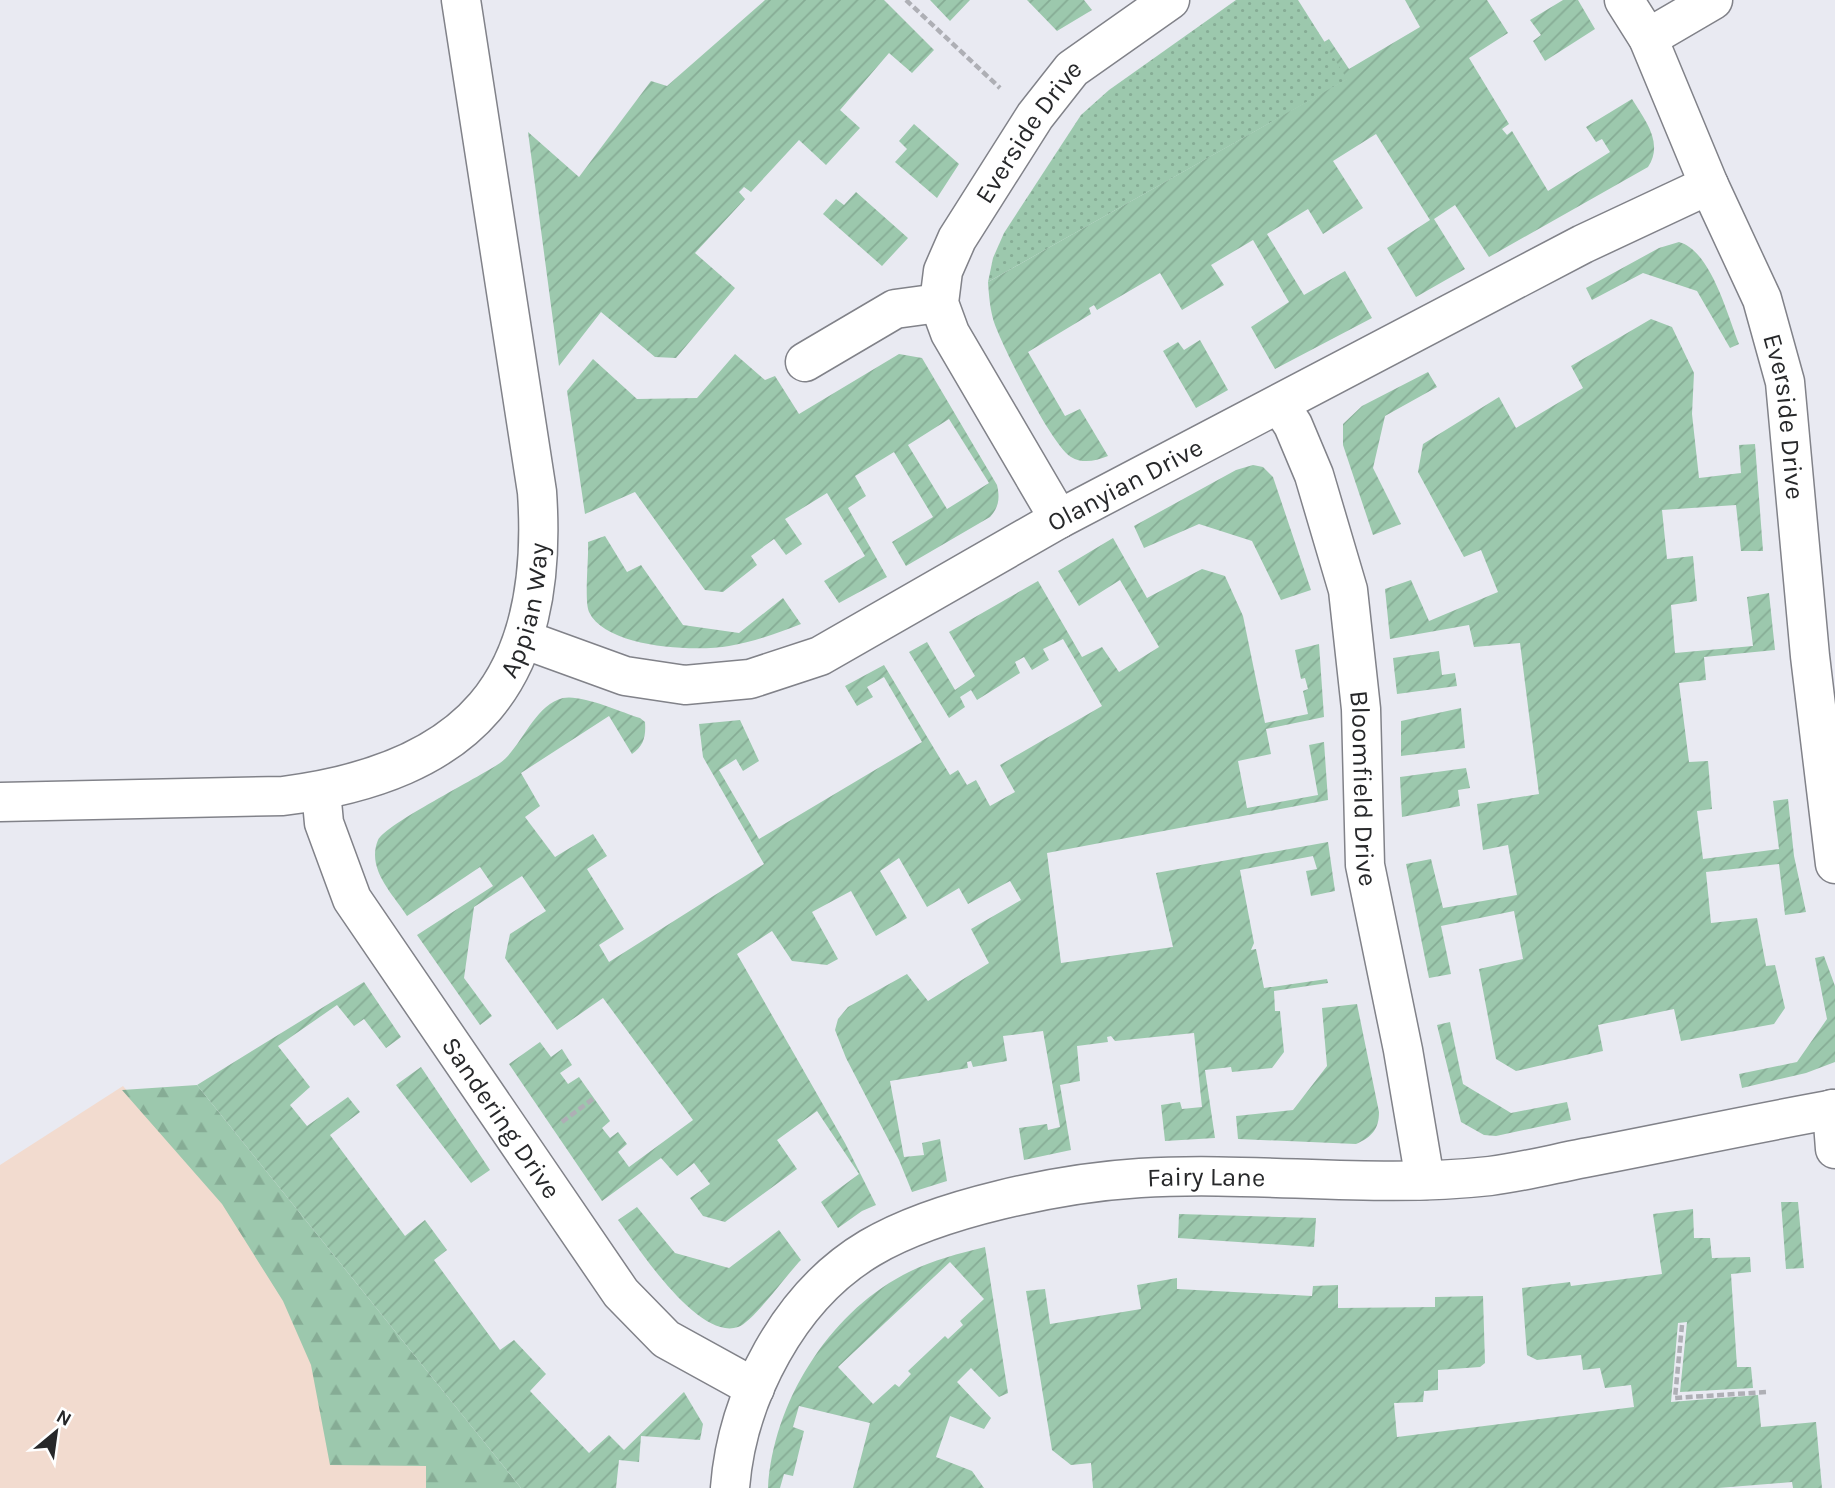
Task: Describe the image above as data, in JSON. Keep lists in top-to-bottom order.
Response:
{
  "streets": {
    "street": [
      "Everside Drive",
      "Olanyian Drive",
      "Appian Way",
      "Bloomfield Drive",
      "Sandering Drive",
      "Fairy Lane"
    ]
  },
  "crossings": [
    ["Everside Drive", "Olanyian Drive"],
    ["Olanyian Drive", "Appian Way"],
    ["Olanyian Drive", "Bloomfield Drive"],
    ["Appian Way", "Sandering Drive"],
    ["Bloomfield Drive", "Fairy Lane"],
    ["Sandering Drive", "Fairy Lane"]
  ],
  "north": "top right"
}
